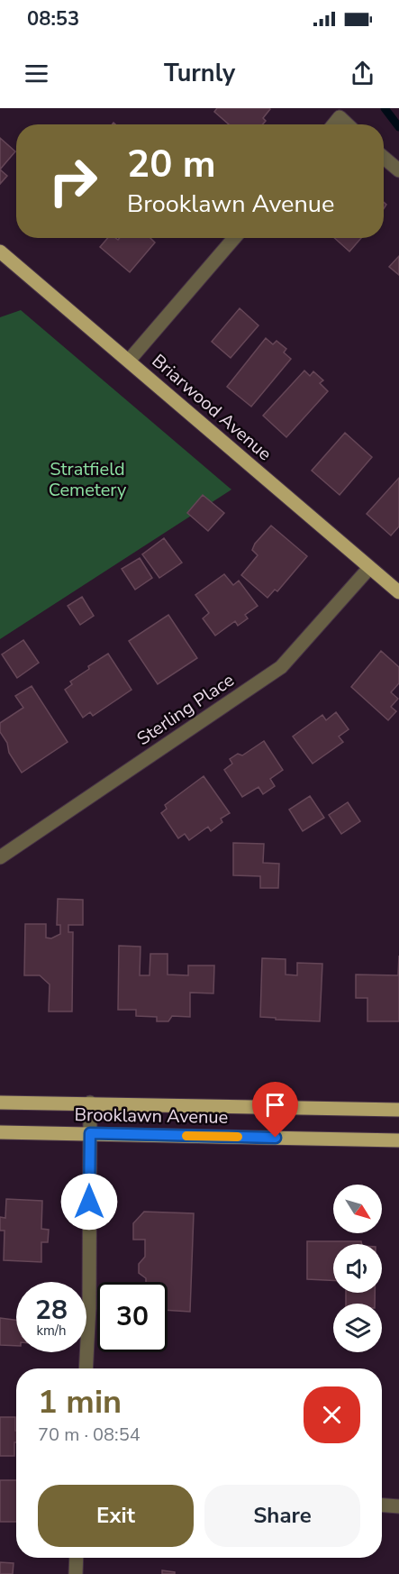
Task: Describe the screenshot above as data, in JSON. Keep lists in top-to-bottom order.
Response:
{
  "streets": {
    "main road": ["Briarwood Avenue", "Brooklawn Avenue"],
    "street": ["Sterling Place"]
  },
  "crossings": [
    ["Briarwood Avenue", "Sterling Place"]
  ],
  "parks": ["Stratfield Cemetery"],
  "north": "bottom right",
  "page": {
    "status": "08:53",
    "header": "Turnly",
    "turn": ["20 m", "Brooklawn Avenue"],
    "speed": "28 km/h",
    "limit": "30",
    "heading": ["1 min", "70 m · 08:54"],
    "buttons": ["Exit", "Share"]
  }
}
